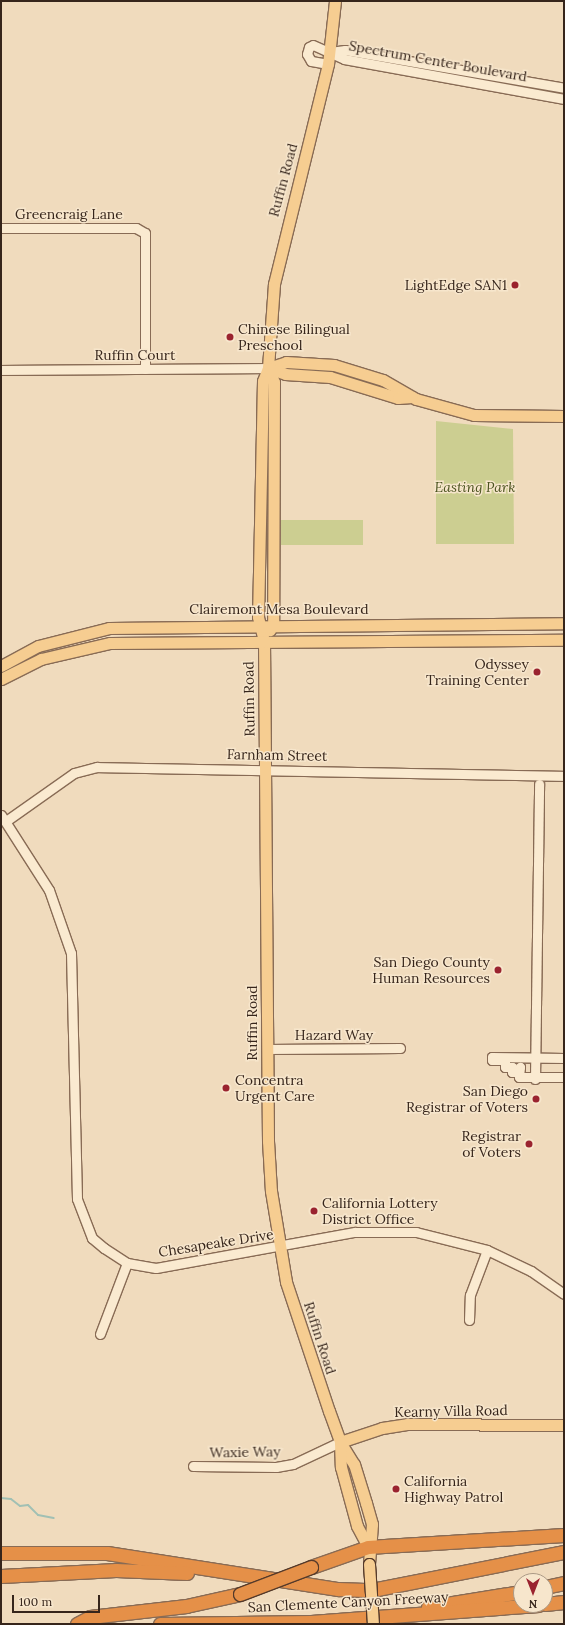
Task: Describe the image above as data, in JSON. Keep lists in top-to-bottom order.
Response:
{
  "streets": {
    "highway": ["San Clemente Canyon Freeway"],
    "main road": ["Ruffin Road", "Clairemont Mesa Boulevard", "Kearny Villa Road"],
    "street": [
      "Spectrum Center Boulevard",
      "Greencraig Lane",
      "Ruffin Court",
      "Farnham Street",
      "Hazard Way",
      "Chesapeake Drive",
      "Waxie Way"
    ]
  },
  "crossings": [
    ["Spectrum Center Boulevard", "Ruffin Road"],
    ["Ruffin Road", "Ruffin Court"],
    ["Ruffin Road", "Clairemont Mesa Boulevard"],
    ["Ruffin Road", "Farnham Street"],
    ["Ruffin Road", "Hazard Way"],
    ["Ruffin Road", "Chesapeake Drive"],
    ["Ruffin Road", "Kearny Villa Road"],
    ["Ruffin Road", "Waxie Way"],
    ["Greencraig Lane", "Ruffin Court"],
    ["Farnham Street", "Chesapeake Drive"],
    ["Kearny Villa Road", "Waxie Way"]
  ],
  "parks": ["Easting Park"],
  "places": [
    "LightEdge SAN1",
    "Chinese Bilingual Preschool",
    "Odyssey Training Center",
    "San Diego County Human Resources",
    "Concentra Urgent Care",
    "San Diego Registrar of Voters",
    "Registrar of Voters",
    "California Lottery District Office",
    "California Highway Patrol"
  ],
  "scale_bar": "100 m",
  "north": "bottom"
}
